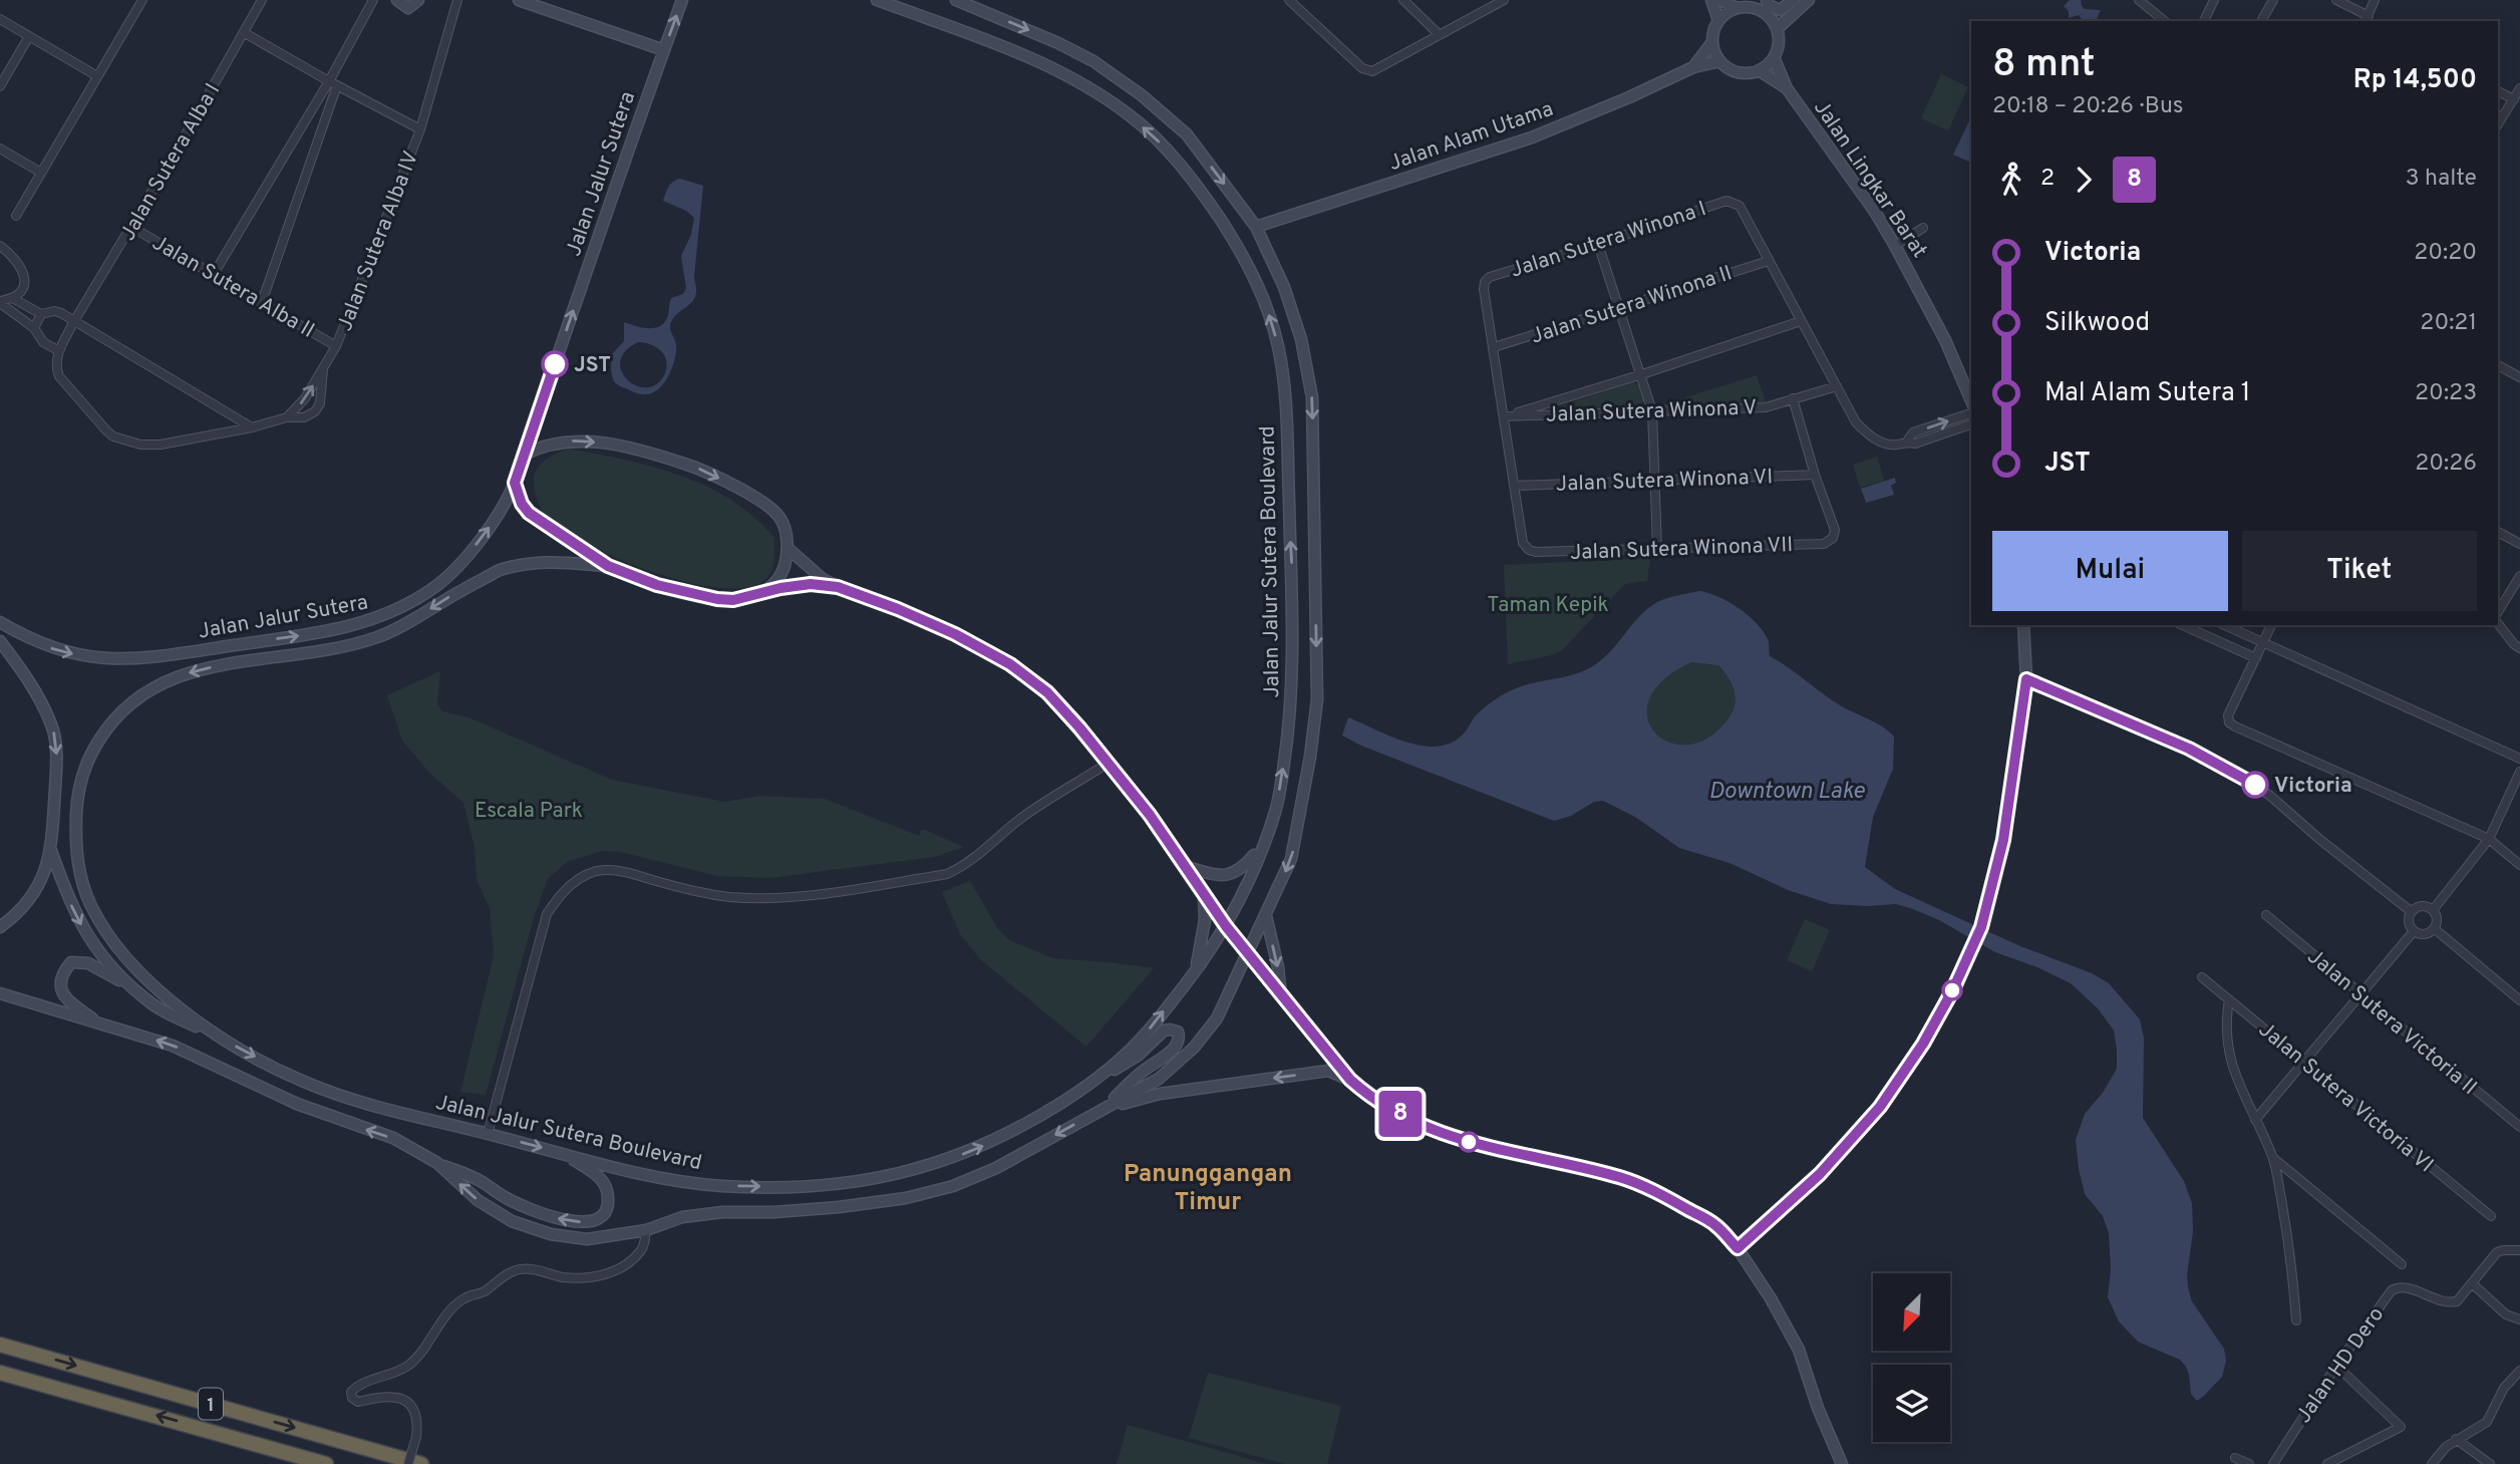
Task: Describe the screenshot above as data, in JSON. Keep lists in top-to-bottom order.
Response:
{
  "streets": {
    "highway": ["1"],
    "main road": [
      "Jalan Alam Utama",
      "Jalan Jalur Sutera",
      "Jalan Lingkar Barat",
      "Jalan Jalur Sutera Boulevard"
    ],
    "street": [
      "Jalan Sutera Alba I",
      "Jalan Sutera Winona I",
      "Jalan Sutera Alba IV",
      "Jalan Sutera Alba II",
      "Jalan Sutera Winona II",
      "Jalan Sutera Winona V",
      "Jalan Sutera Winona VI",
      "Jalan Sutera Winona VII",
      "Jalan Sutera Victoria II",
      "Jalan Sutera Victoria VI",
      "Jalan HD Dero"
    ]
  },
  "crossings": [
    ["Jalan Alam Utama", "Jalan Lingkar Barat"],
    ["Jalan Sutera Alba I", "Jalan Sutera Alba IV"],
    ["Jalan Sutera Alba I", "Jalan Sutera Alba II"],
    ["Jalan Sutera Winona I", "Jalan Sutera Winona II"],
    ["Jalan Sutera Alba IV", "Jalan Sutera Alba II"],
    ["Jalan Sutera Winona VI", "Jalan Sutera Winona VII"]
  ],
  "one_way": ["Jalan Jalur Sutera"],
  "districts": ["Panunggangan Timur"],
  "water": ["Downtown Lake"],
  "parks": ["Taman Kepik", "Escala Park"],
  "places": ["JST", "Victoria"],
  "lines": ["bus line 8"],
  "north": "bottom left",
  "page": {
    "on_map": "8",
    "heading": ["8 mnt", "20:18 – 20:26 · Bus", "Rp 14,500"],
    "legs": ["2", "8", "3 halte"],
    "list": [
      {
        "name": "Victoria",
        "value": "20:20"
      },
      {
        "name": "Silkwood",
        "value": "20:21"
      },
      {
        "name": "Mal Alam Sutera 1",
        "value": "20:23"
      },
      {
        "name": "JST",
        "value": "20:26"
      }
    ],
    "buttons": ["Mulai", "Tiket"]
  }
}
